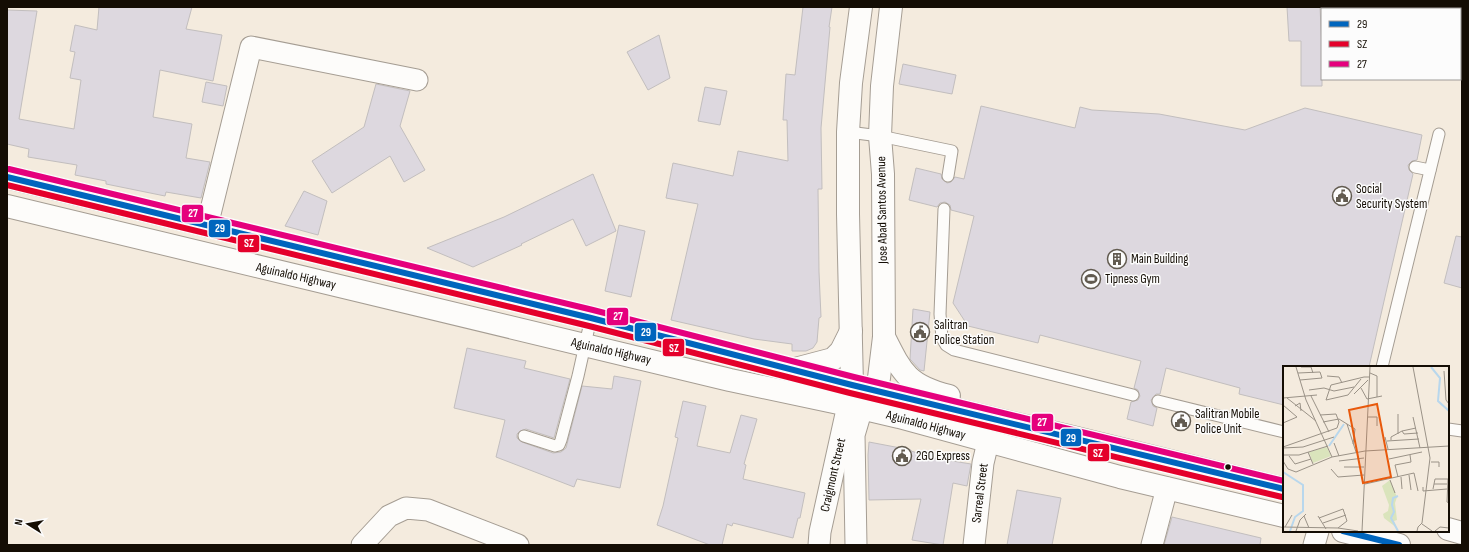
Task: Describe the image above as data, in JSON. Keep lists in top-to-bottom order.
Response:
{
  "streets": {
    "main road": ["Jose Abad Santos Avenue", "Aguinaldo Highway"],
    "street": ["Craigmont Street", "Sarreal Street"]
  },
  "crossings": [
    ["Jose Abad Santos Avenue", "Aguinaldo Highway"],
    ["Jose Abad Santos Avenue", "Craigmont Street"],
    ["Aguinaldo Highway", "Craigmont Street"],
    ["Aguinaldo Highway", "Sarreal Street"]
  ],
  "places": {
    "public building": [
      "Social Security System",
      "Salitran Police Station",
      "Salitran Mobile Police Unit",
      "2GO Express"
    ],
    "building": ["Main Building"],
    "sports": ["Tipness Gym"]
  },
  "lines": ["transit line 27", "transit line 29", "transit line SZ"],
  "legend": ["29", "SZ", "27"],
  "north": "left"
}
